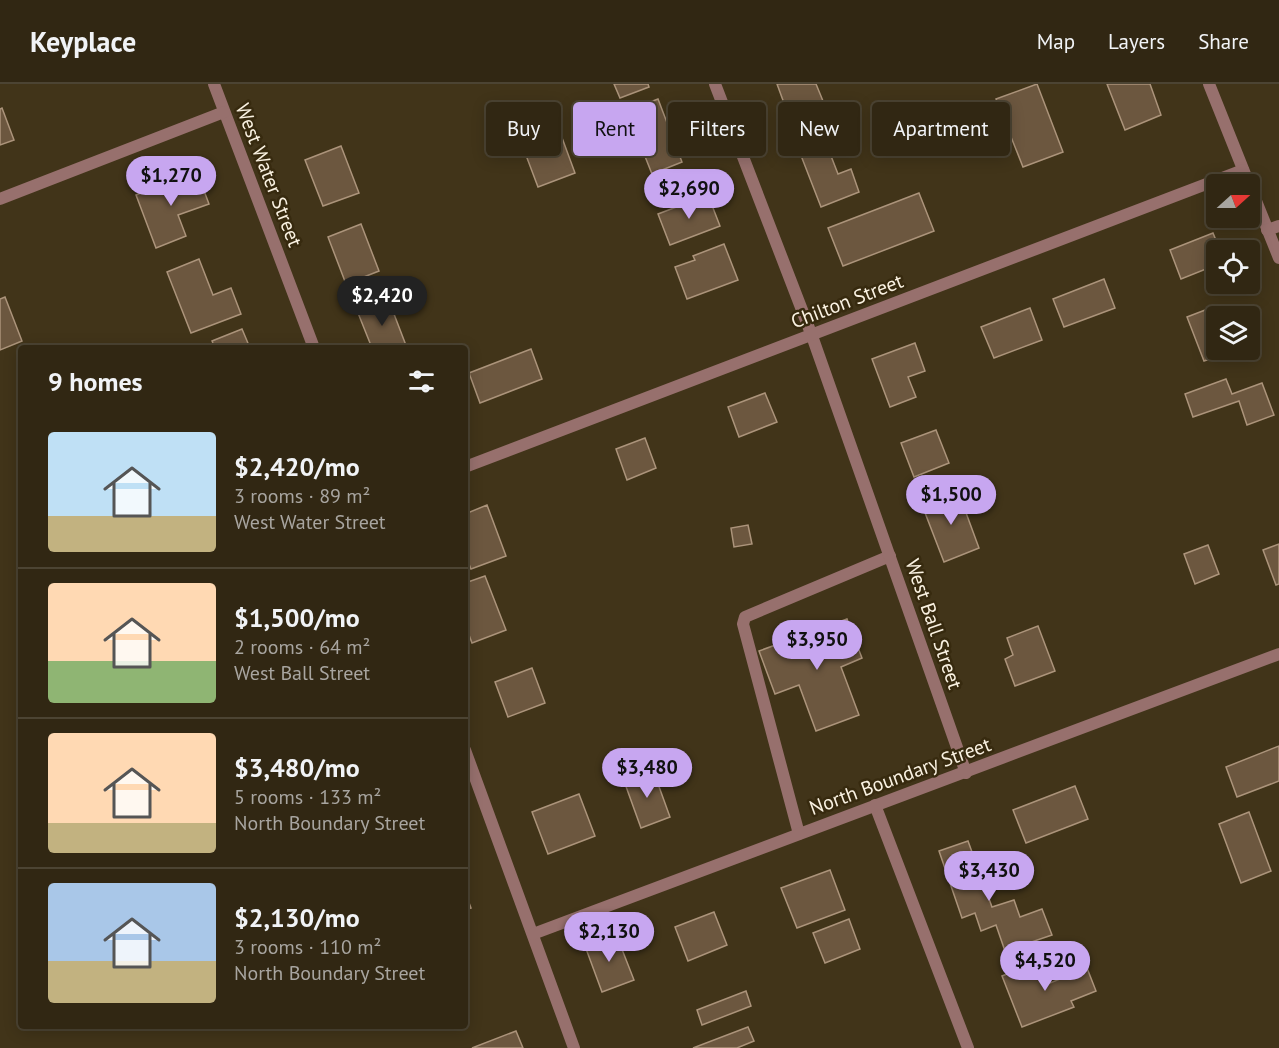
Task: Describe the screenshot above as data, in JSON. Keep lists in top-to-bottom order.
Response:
{
  "streets": {
    "street": [
      "West Water Street",
      "Chilton Street",
      "West Ball Street",
      "North Boundary Street"
    ]
  },
  "crossings": [
    ["Chilton Street", "West Ball Street"],
    ["West Ball Street", "North Boundary Street"]
  ],
  "north": "right",
  "page": {
    "header": "Keyplace",
    "nav": ["Map", "Layers", "Share"],
    "chip": [
      "Buy",
      "Rent",
      "Filters",
      "New",
      "Apartment"
    ],
    "price": [
      "$1,270",
      "$2,690",
      "$2,420",
      "$1,500",
      "$3,950",
      "$3,480",
      "$3,430",
      "$2,130",
      "$4,520"
    ],
    "heading": "9 homes",
    "list": [
      {
        "name": "$2,420/mo",
        "note": "3 rooms · 89 m² · West Water Street"
      },
      {
        "name": "$1,500/mo",
        "note": "2 rooms · 64 m² · West Ball Street"
      },
      {
        "name": "$3,480/mo",
        "note": "5 rooms · 133 m² · North Boundary Street"
      },
      {
        "name": "$2,130/mo",
        "note": "3 rooms · 110 m² · North Boundary Street"
      }
    ]
  }
}
